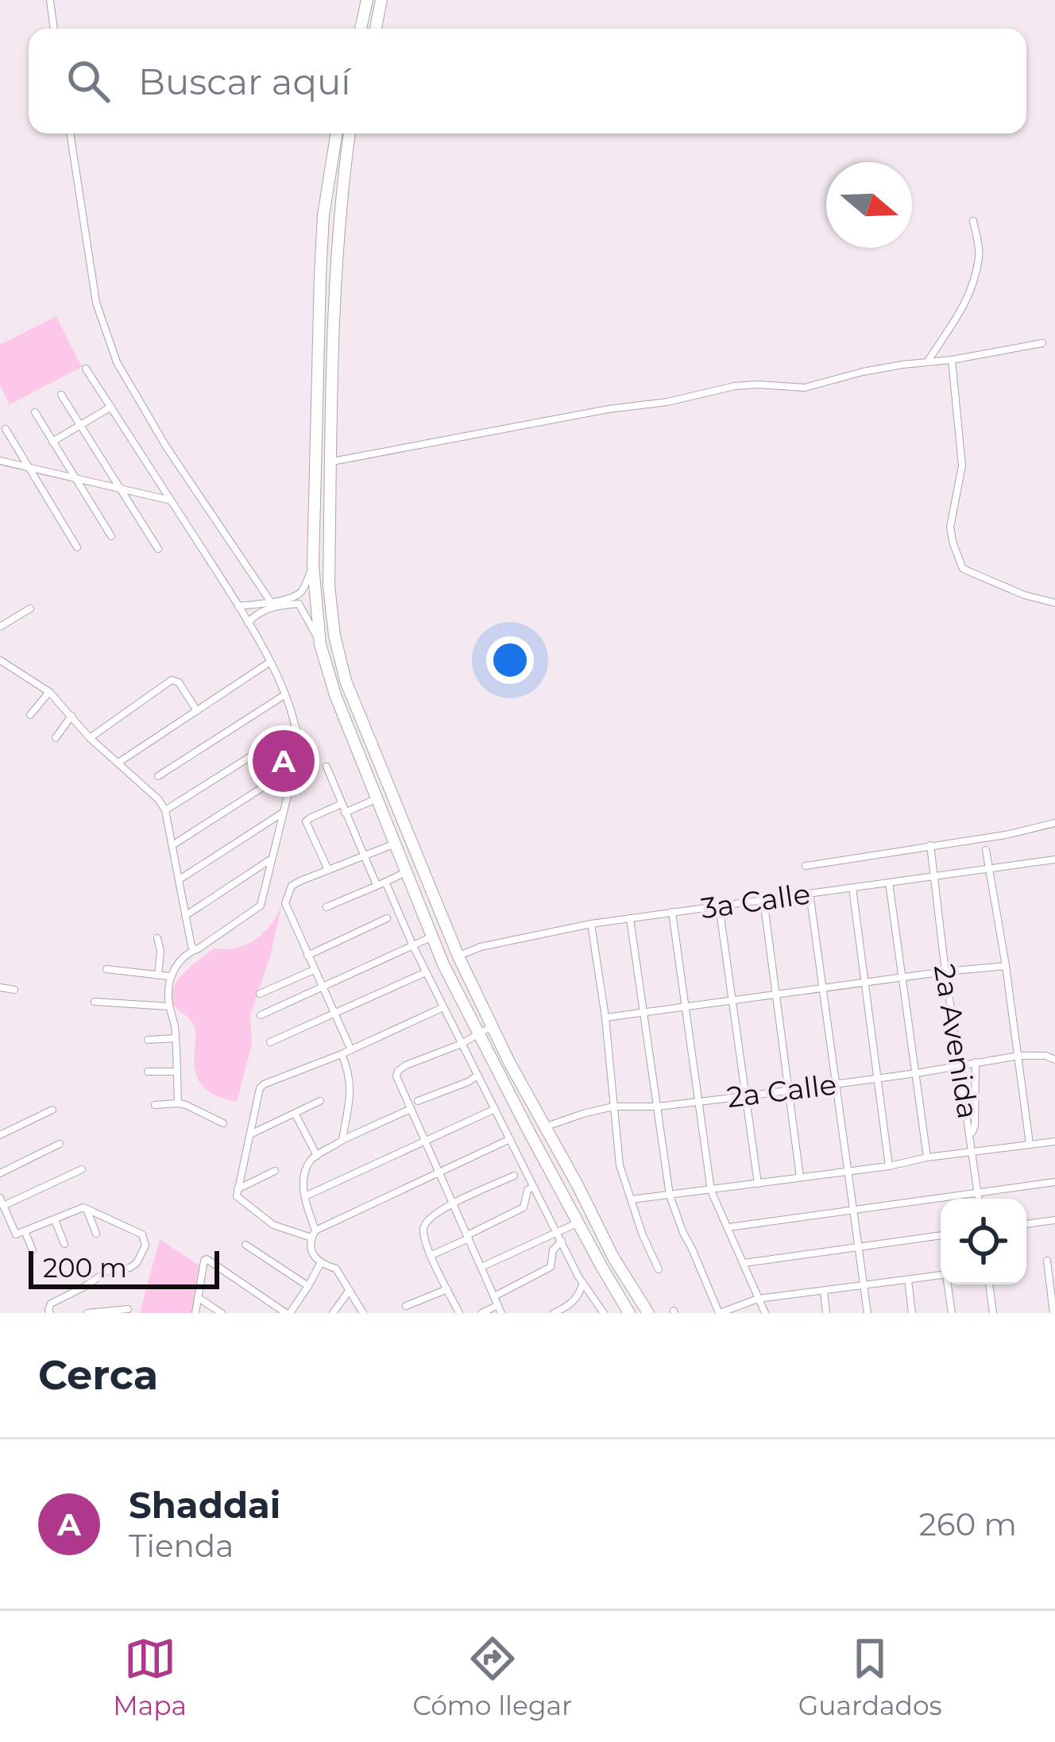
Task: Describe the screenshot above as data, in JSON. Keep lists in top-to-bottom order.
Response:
{
  "streets": {
    "street": ["3a Calle", "2a Avenida", "2a Calle"]
  },
  "crossings": [
    ["3a Calle", "2a Avenida"],
    ["2a Avenida", "2a Calle"]
  ],
  "scale_bar": "200 m",
  "north": "right",
  "page": {
    "search": "Buscar aquí",
    "pins": "A",
    "scale": "200 m",
    "heading": "Cerca",
    "list": [
      {
        "mark": "A",
        "name": "Shaddai",
        "note": "Tienda",
        "value": "260 m"
      }
    ],
    "nav": ["Mapa", "Cómo llegar", "Guardados"]
  }
}
